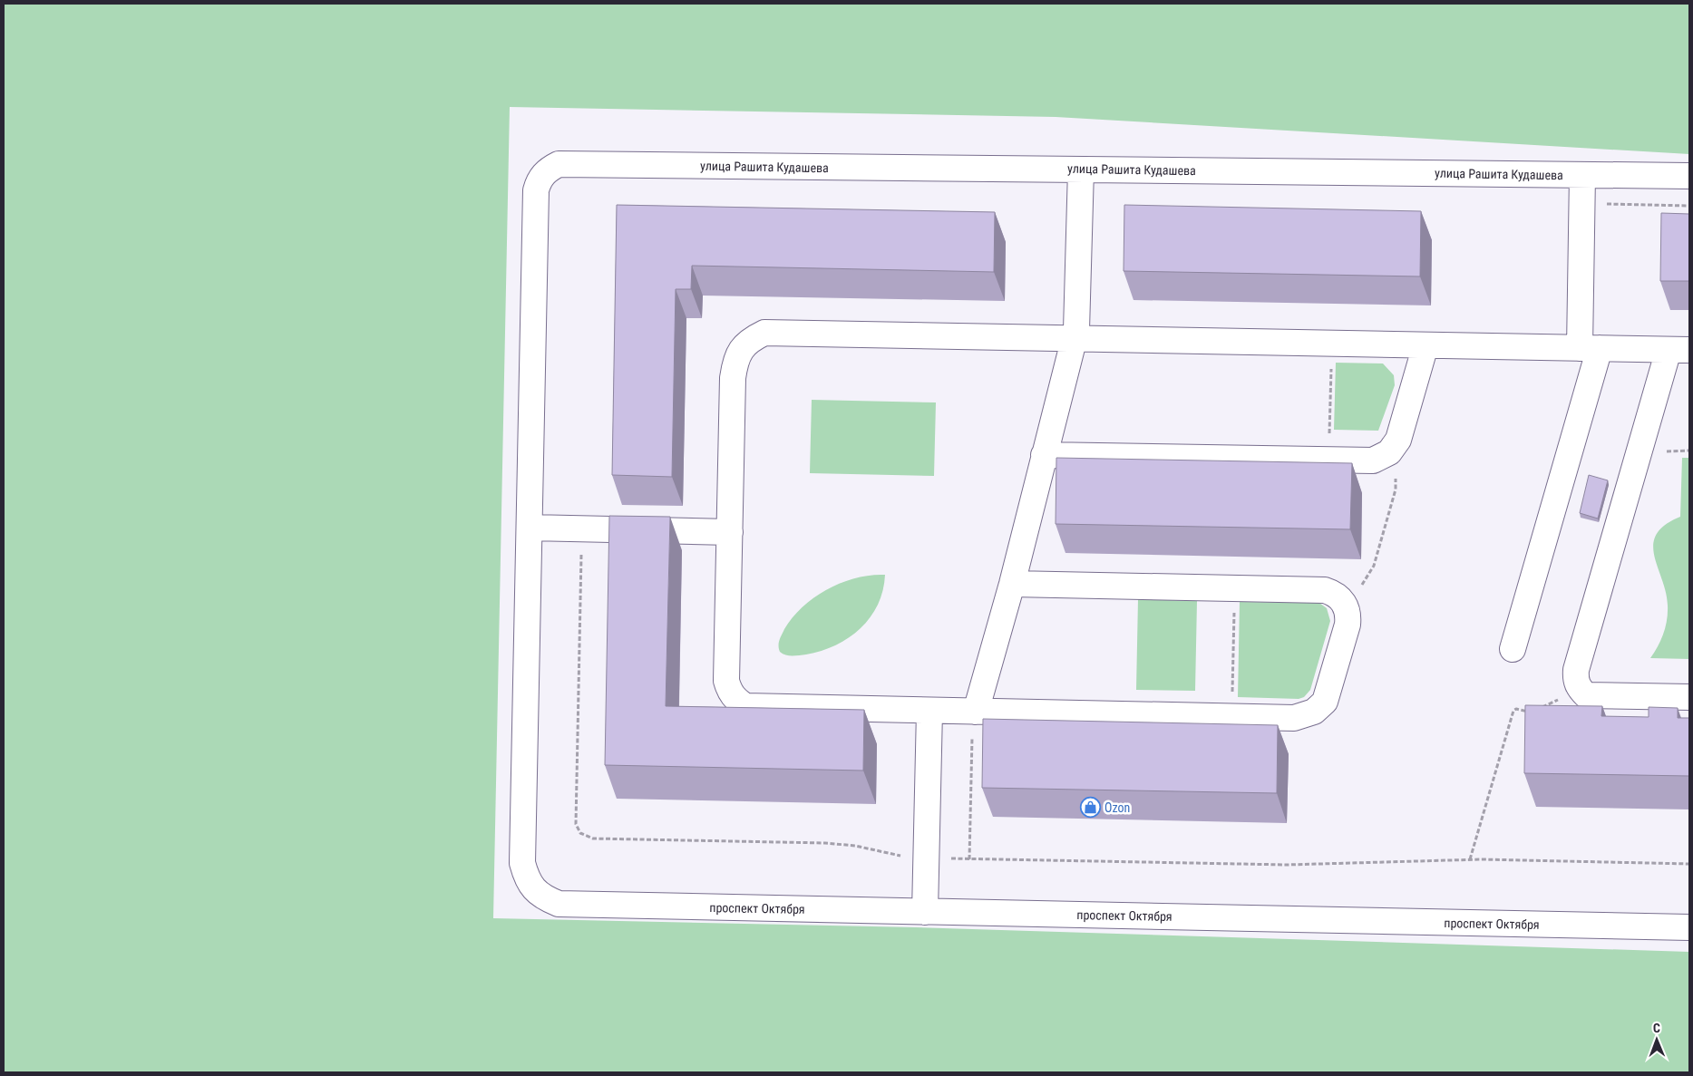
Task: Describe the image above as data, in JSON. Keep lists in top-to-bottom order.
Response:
{
  "streets": {
    "street": ["улица Рашита Кудашева", "проспект Октября"]
  },
  "crossings": [
    ["улица Рашита Кудашева", "проспект Октября"]
  ],
  "places": {
    "shop": ["Ozon"]
  },
  "north": "top"
}
